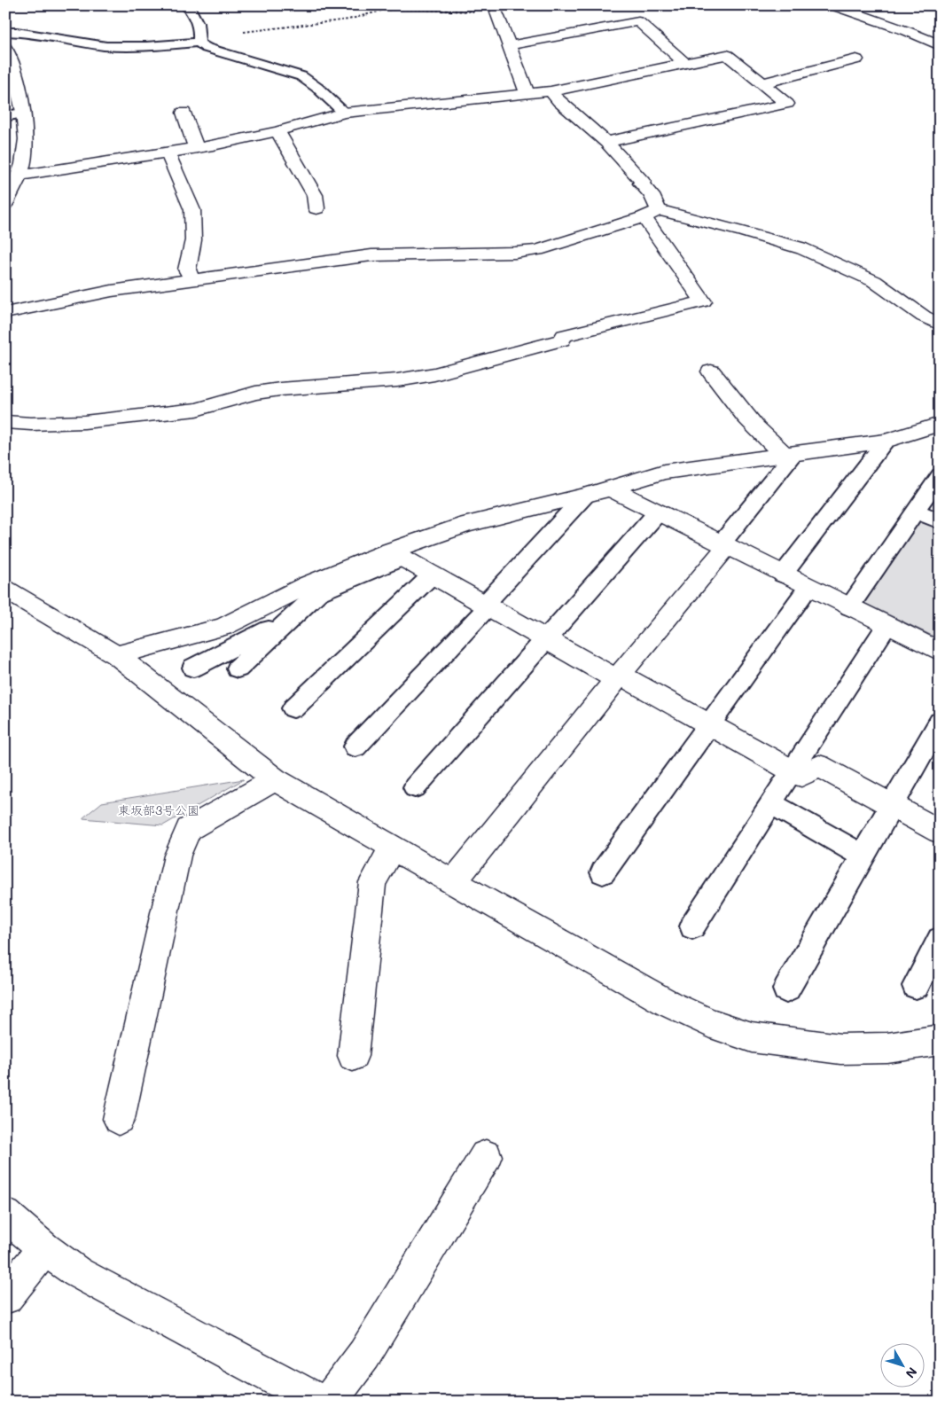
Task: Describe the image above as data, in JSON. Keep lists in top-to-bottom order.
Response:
{
  "parks": ["東坂部3号公園"],
  "north": "bottom right"
}
